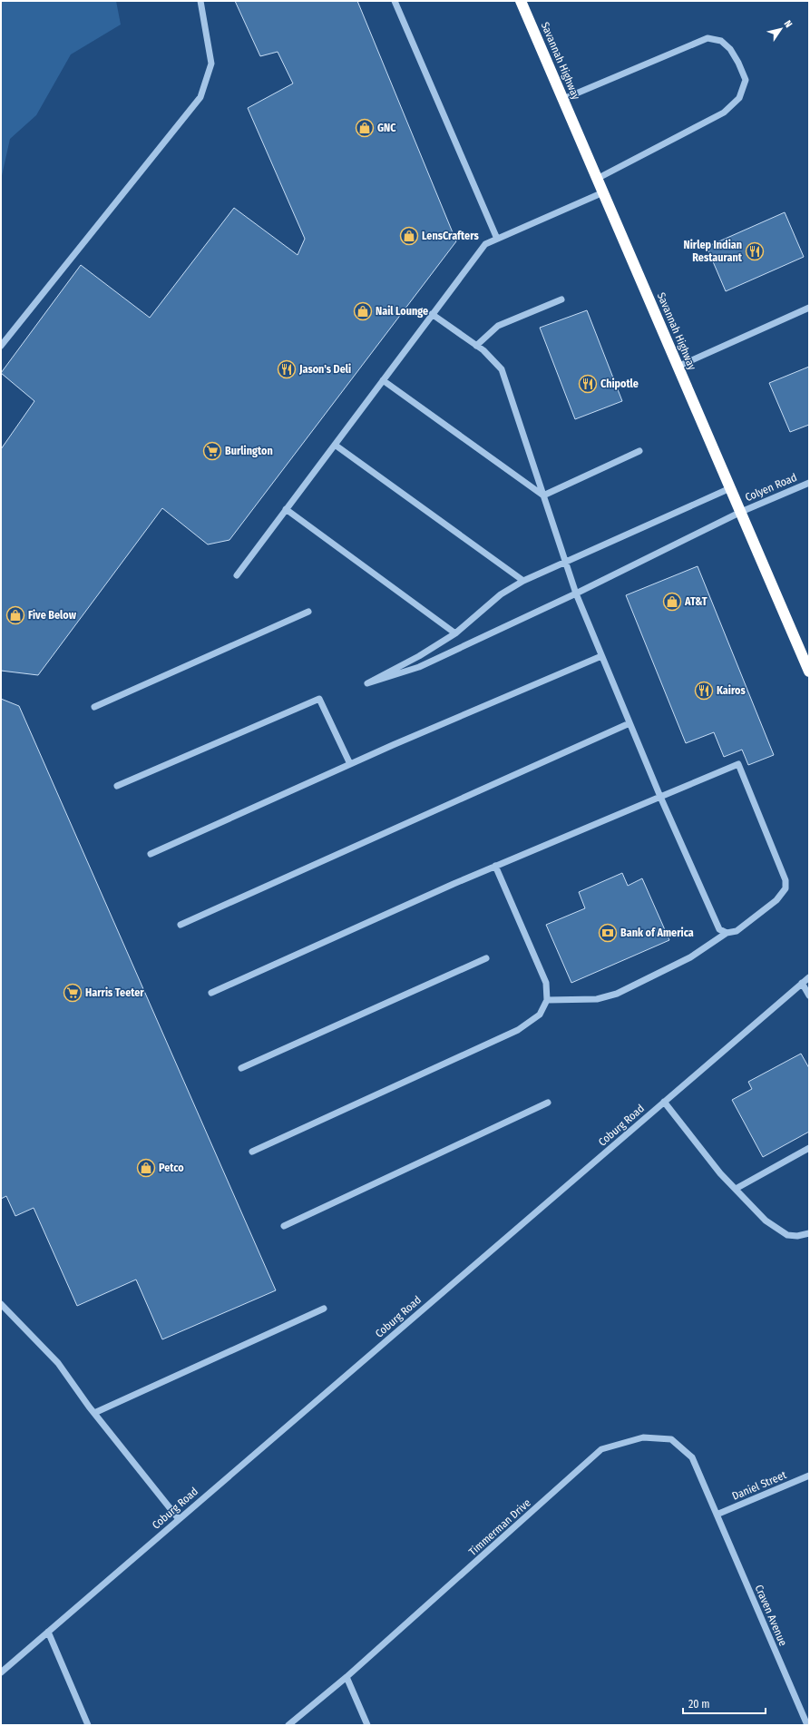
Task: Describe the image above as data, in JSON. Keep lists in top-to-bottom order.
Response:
{
  "streets": {
    "highway": ["Savannah Highway"],
    "street": [
      "Colyen Road",
      "Coburg Road",
      "Daniel Street",
      "Timmerman Drive",
      "Craven Avenue"
    ]
  },
  "crossings": [
    ["Savannah Highway", "Colyen Road"],
    ["Daniel Street", "Timmerman Drive"],
    ["Daniel Street", "Craven Avenue"],
    ["Timmerman Drive", "Craven Avenue"]
  ],
  "places": {
    "shop": [
      "GNC",
      "LensCrafters",
      "Nail Lounge",
      "AT&T",
      "Five Below",
      "Petco"
    ],
    "restaurant": [
      "Nirlep Indian Restaurant",
      "Jason's Deli",
      "Chipotle",
      "Kairos"
    ],
    "supermarket": ["Burlington", "Harris Teeter"],
    "bank": ["Bank of America"]
  },
  "scale_bar": "20 m",
  "north": "top right"
}
